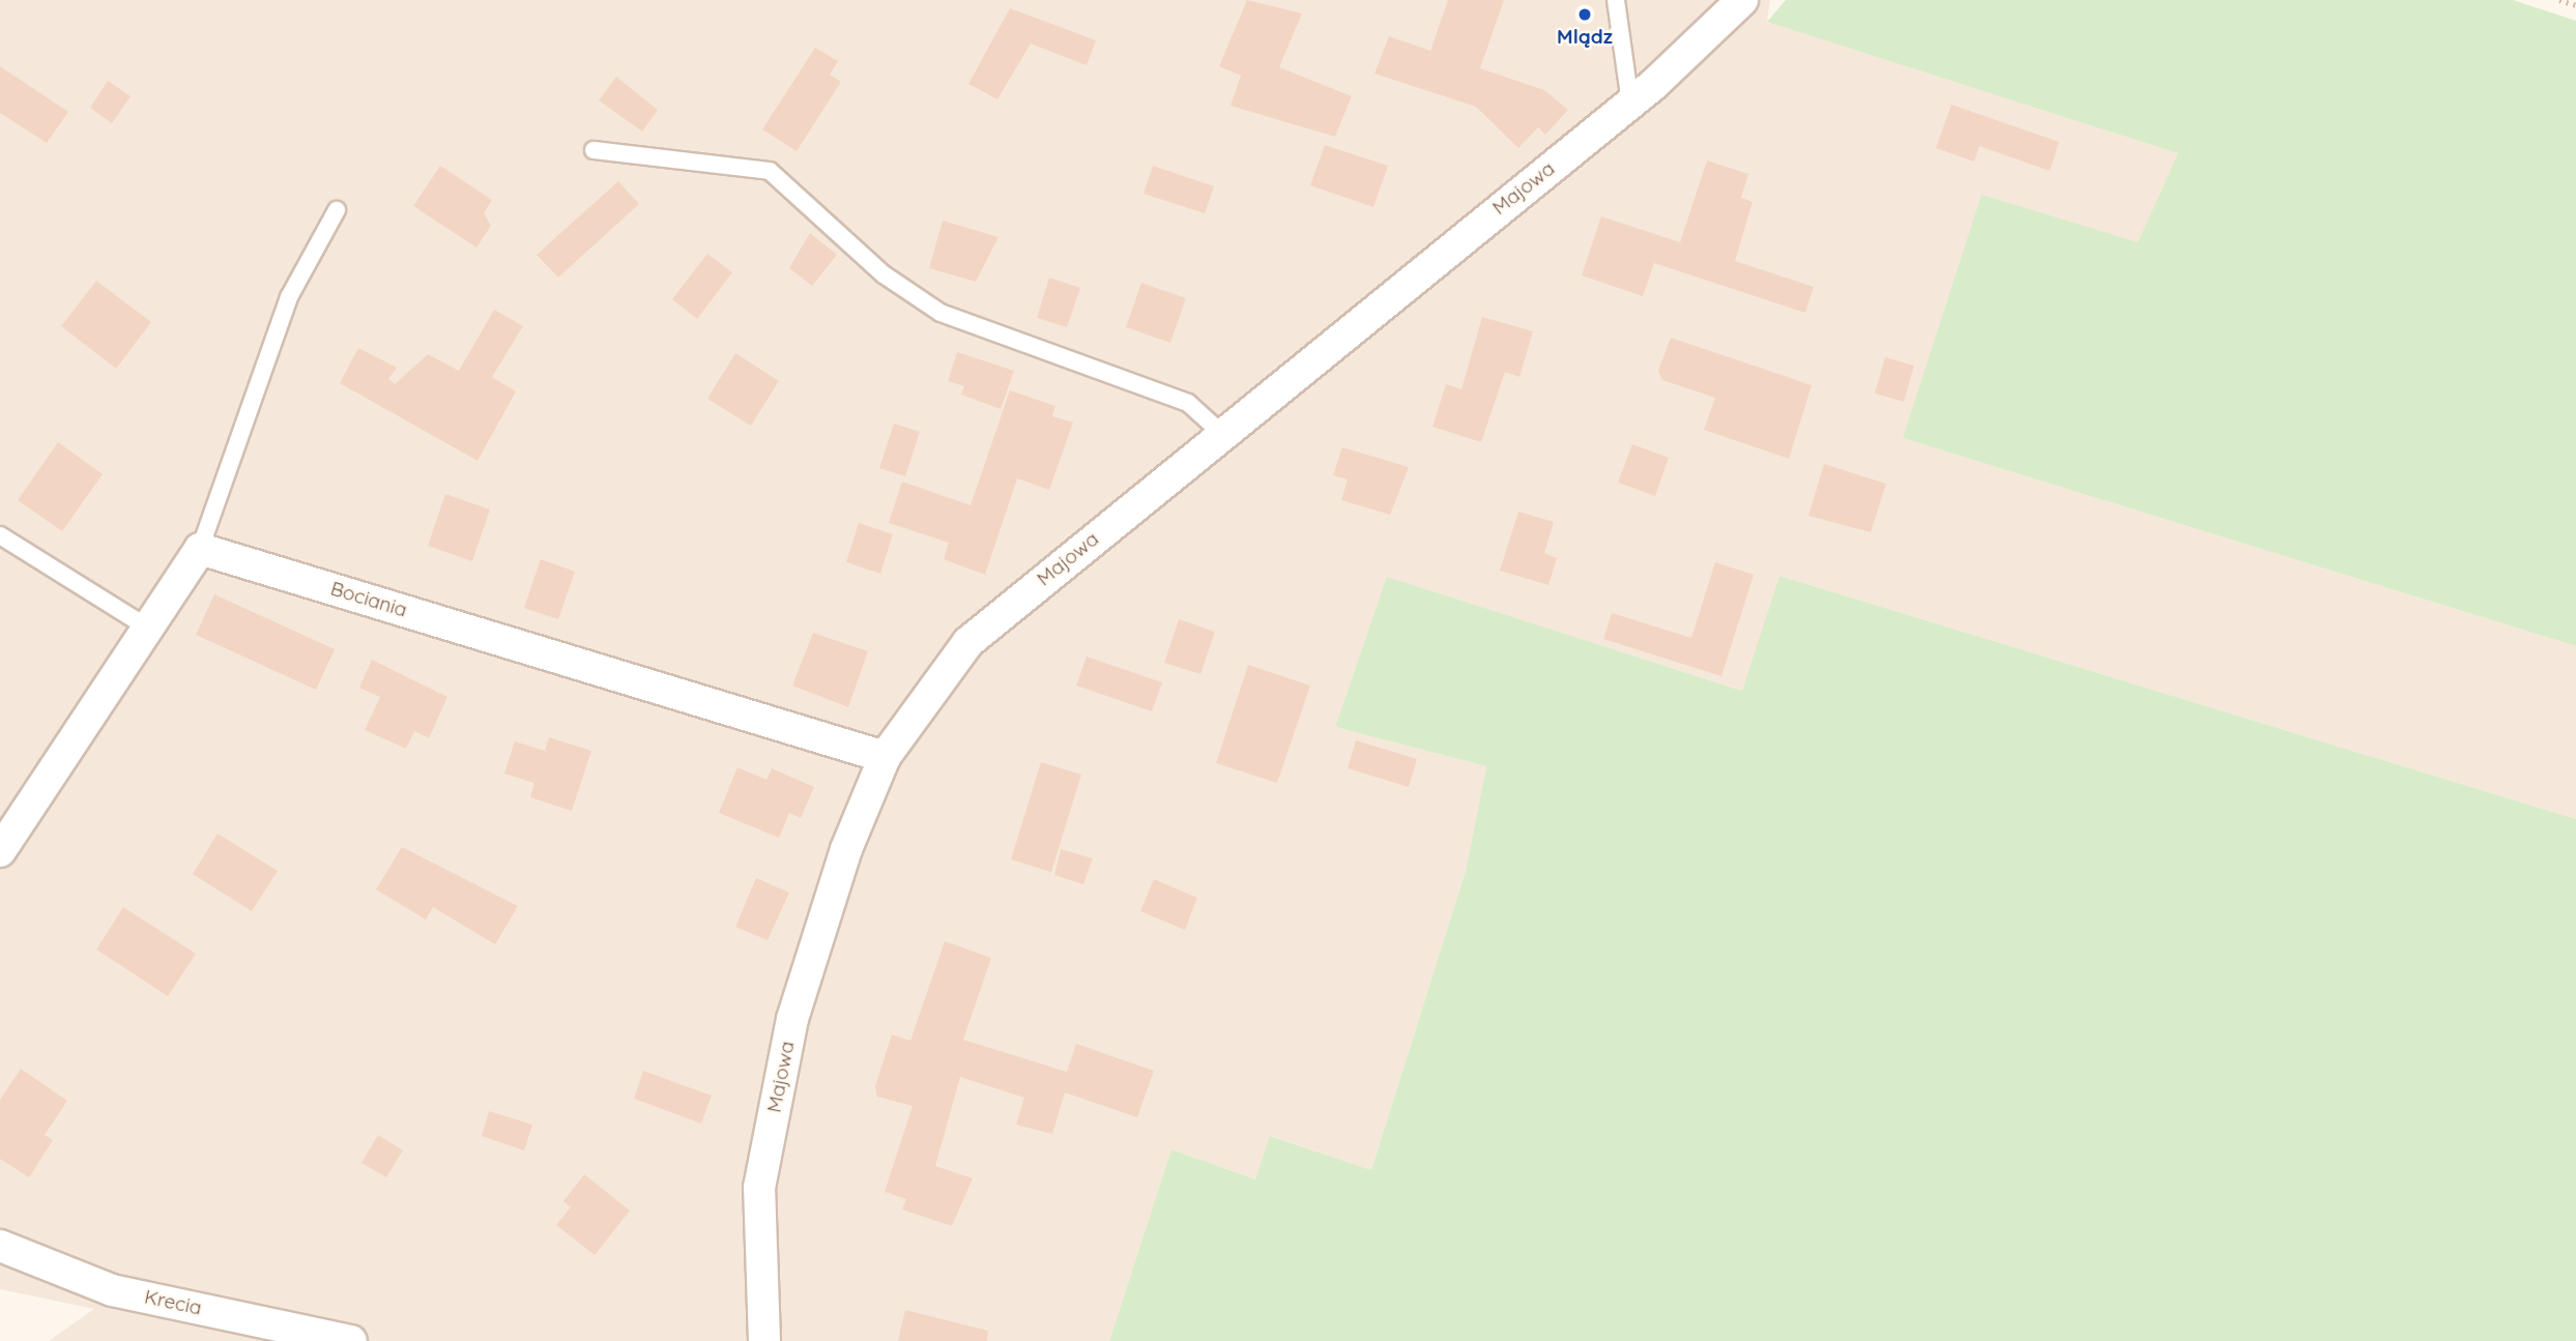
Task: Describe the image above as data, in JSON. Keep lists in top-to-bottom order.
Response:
{
  "streets": {
    "street": ["Majowa", "Bociania", "Krecia"]
  },
  "crossings": [
    ["Majowa", "Bociania"]
  ],
  "places": ["Mlądz"]
}
